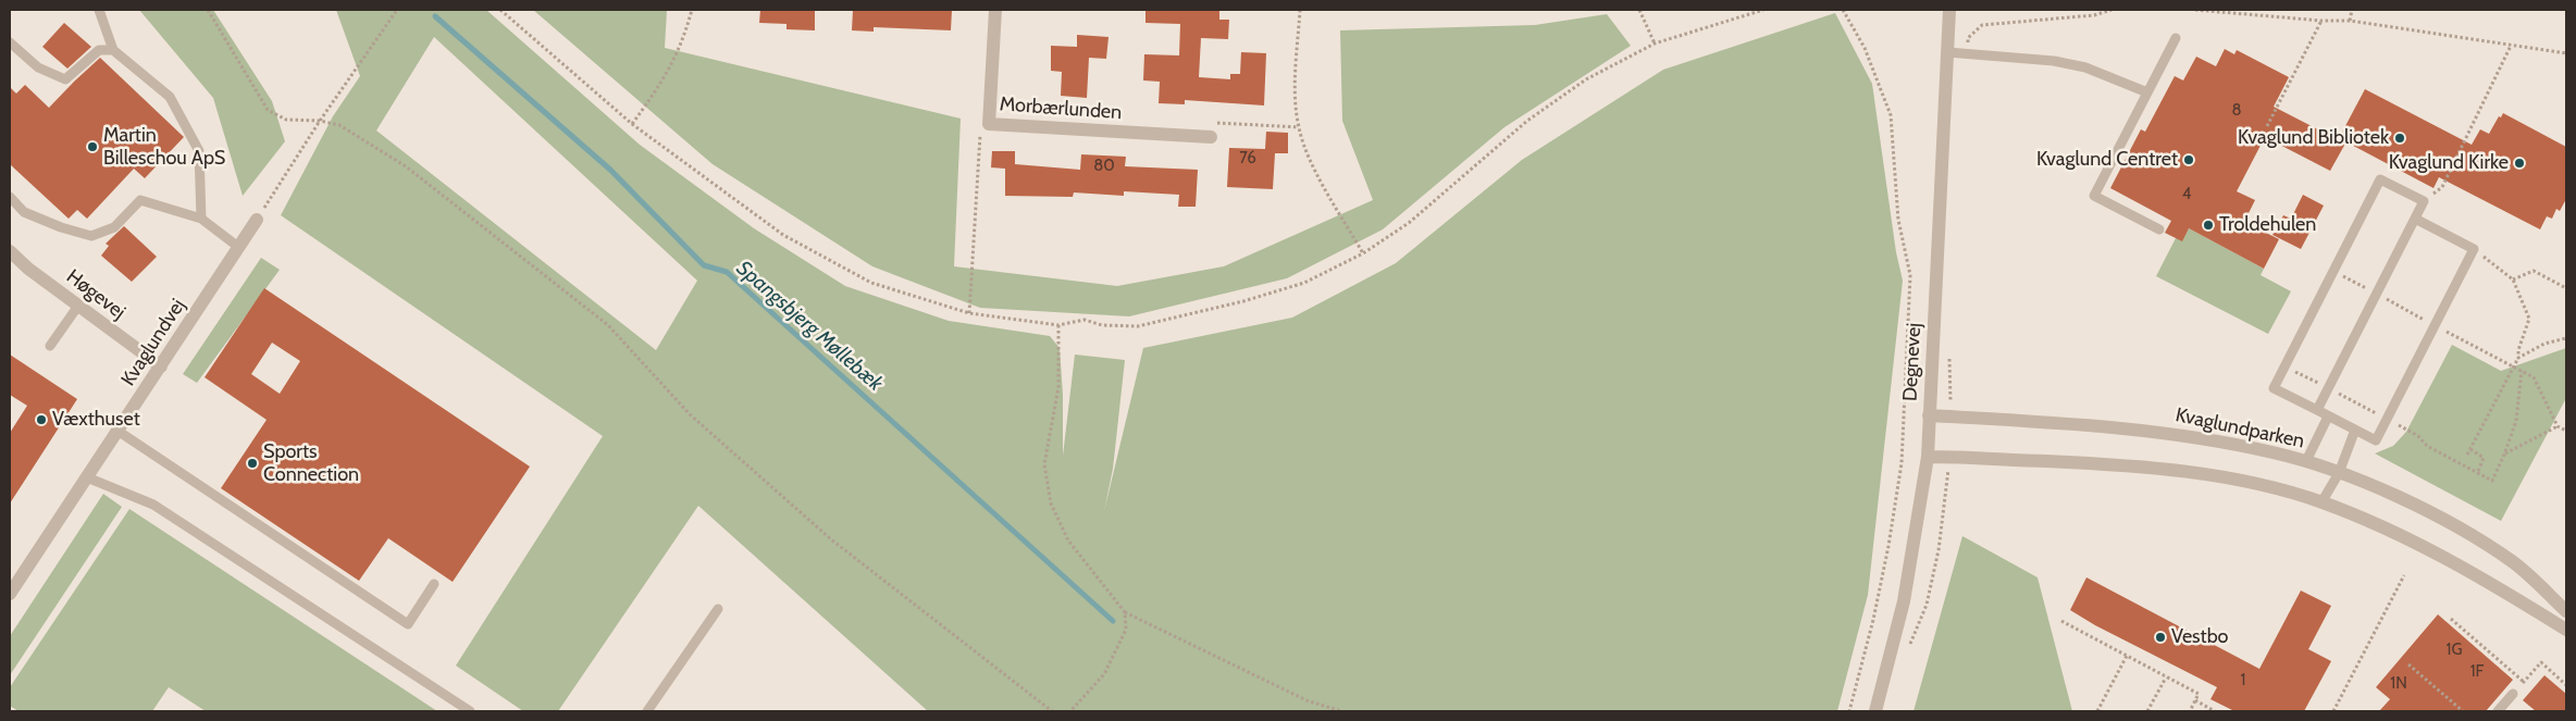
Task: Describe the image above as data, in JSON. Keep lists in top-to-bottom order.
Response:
{
  "streets": {
    "street": [
      "Morbærlunden",
      "Høgevej",
      "Kvaglundvej",
      "Degnevej",
      "Kvaglundparken"
    ]
  },
  "crossings": [
    ["Høgevej", "Kvaglundvej"],
    ["Degnevej", "Kvaglundparken"]
  ],
  "water": ["Spangsbjerg Møllebæk"],
  "places": [
    "Kvaglund Bibliotek",
    "Martin Billeschou ApS",
    "Kvaglund Centret",
    "Kvaglund Kirke",
    "Troldehulen",
    "Væxthuset",
    "Sports Connection",
    "Vestbo"
  ],
  "house_numbers": [
    "8",
    "76",
    "80",
    "4",
    "1G",
    "1F",
    "1",
    "1N"
  ]
}
